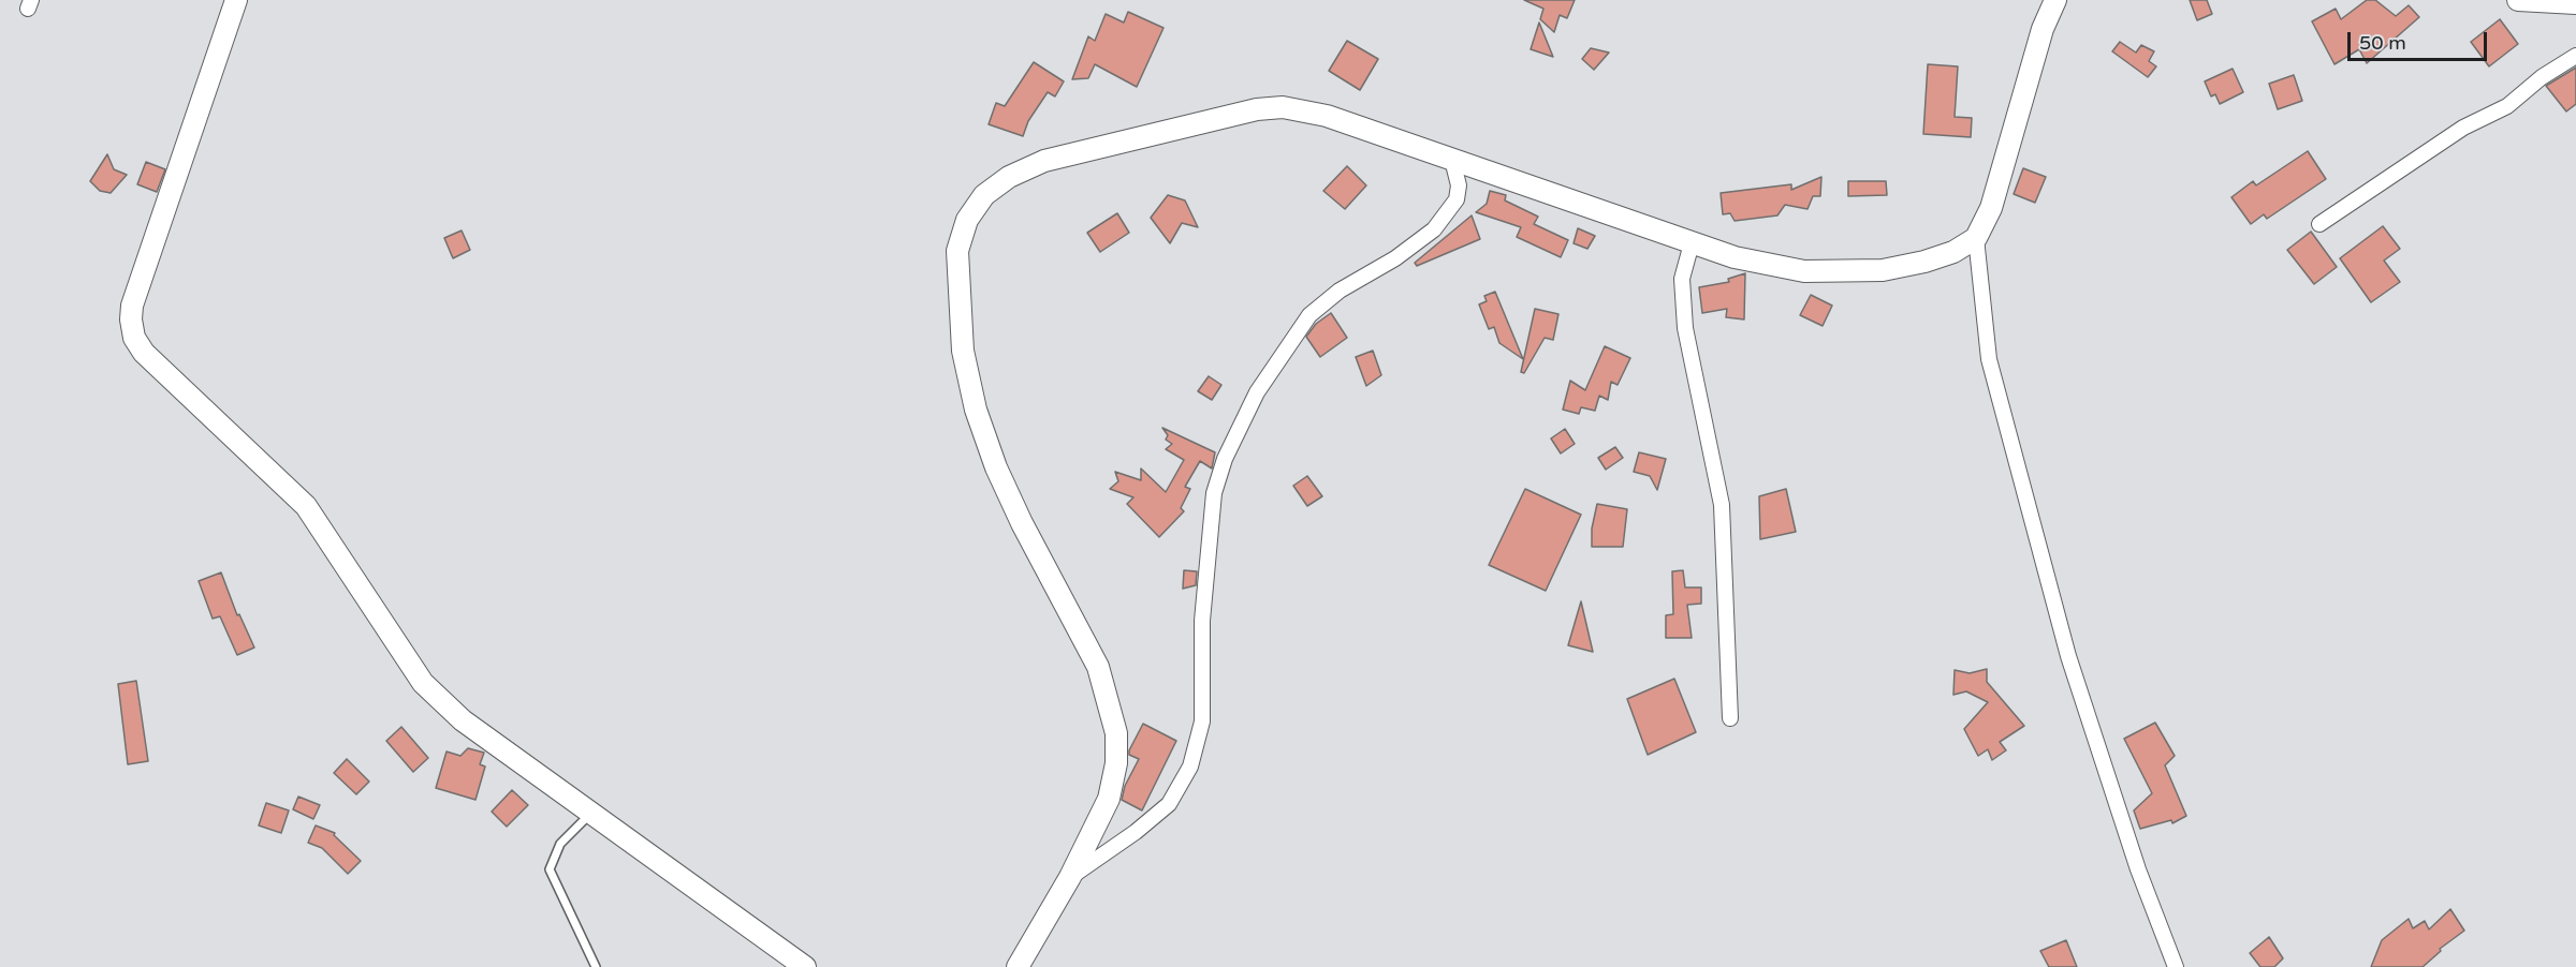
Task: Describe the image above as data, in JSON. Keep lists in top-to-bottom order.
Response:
{
  "scale_bar": "50 m"
}
